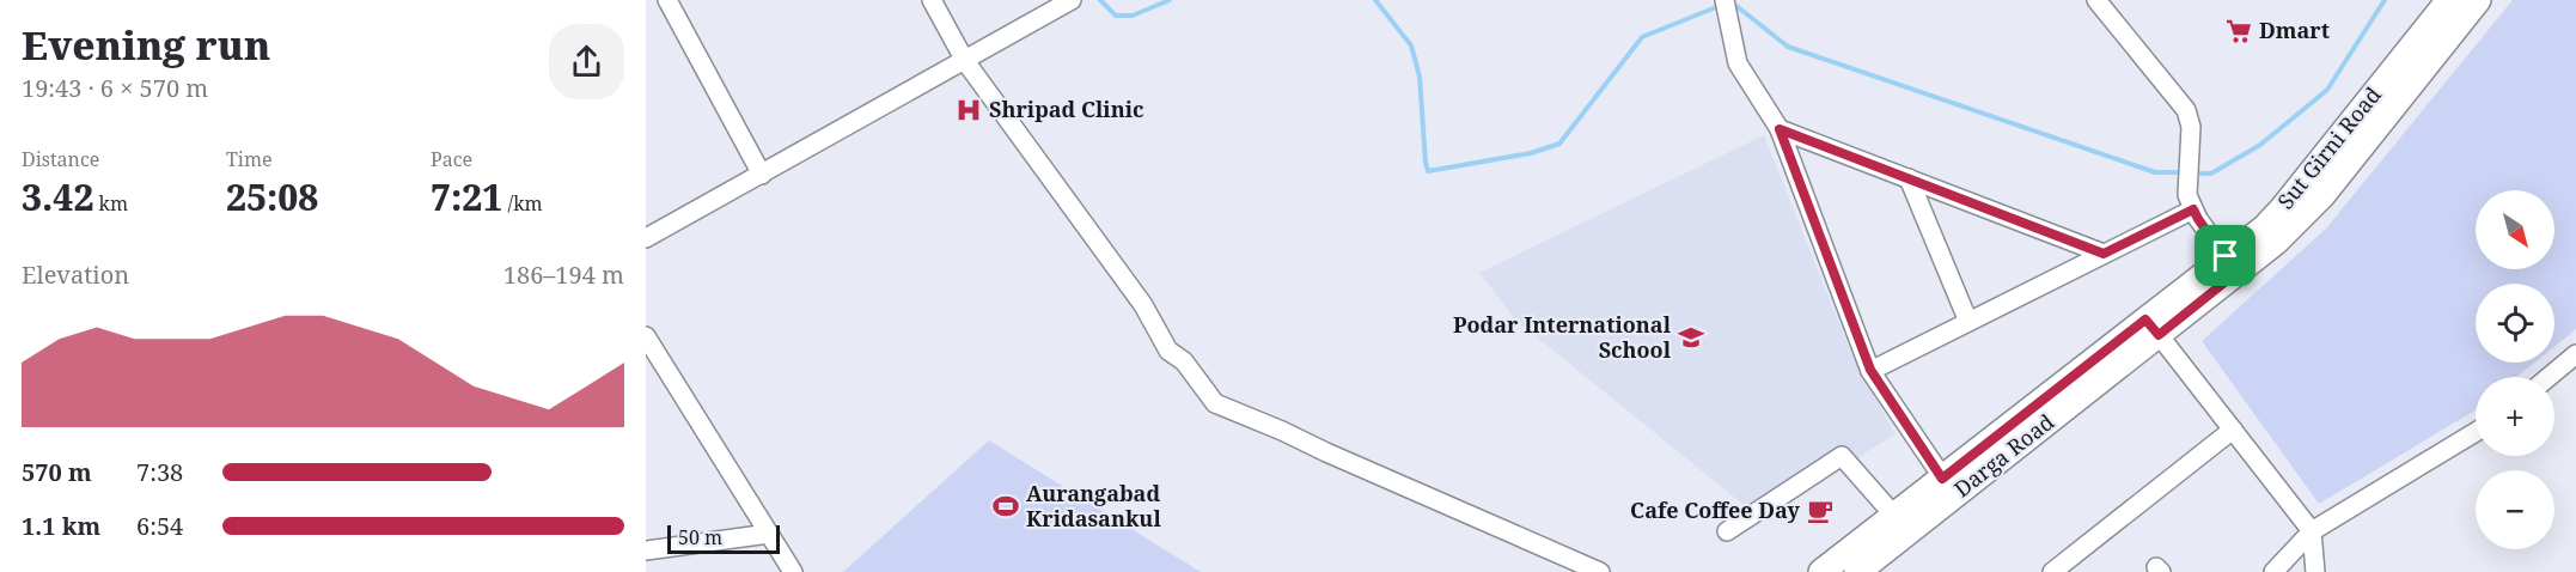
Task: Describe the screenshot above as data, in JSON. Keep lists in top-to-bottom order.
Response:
{
  "streets": {
    "main road": ["Sut Girni Road", "Darga Road"]
  },
  "crossings": [
    ["Sut Girni Road", "Darga Road"]
  ],
  "places": {
    "supermarket": ["Dmart"],
    "hospital": ["Shripad Clinic"],
    "school or university": ["Podar International School"],
    "sports": ["Aurangabad Kridasankul"],
    "cafe": ["Cafe Coffee Day"]
  },
  "scale_bar": "50 m",
  "north": "bottom right",
  "page": {
    "heading": ["Evening run", "19:43 · 6 × 570 m"],
    "stats": [
      ["Distance", "3.42 km"],
      ["Time", "25:08"],
      ["Pace", "7:21 /km"]
    ],
    "map_buttons": ["+", "−"],
    "chart": ["Elevation", "186–194 m"],
    "list": [
      {
        "name": "570 m",
        "note": "7:38"
      },
      {
        "name": "1.1 km",
        "note": "6:54"
      }
    ],
    "scale": "50 m"
  }
}
